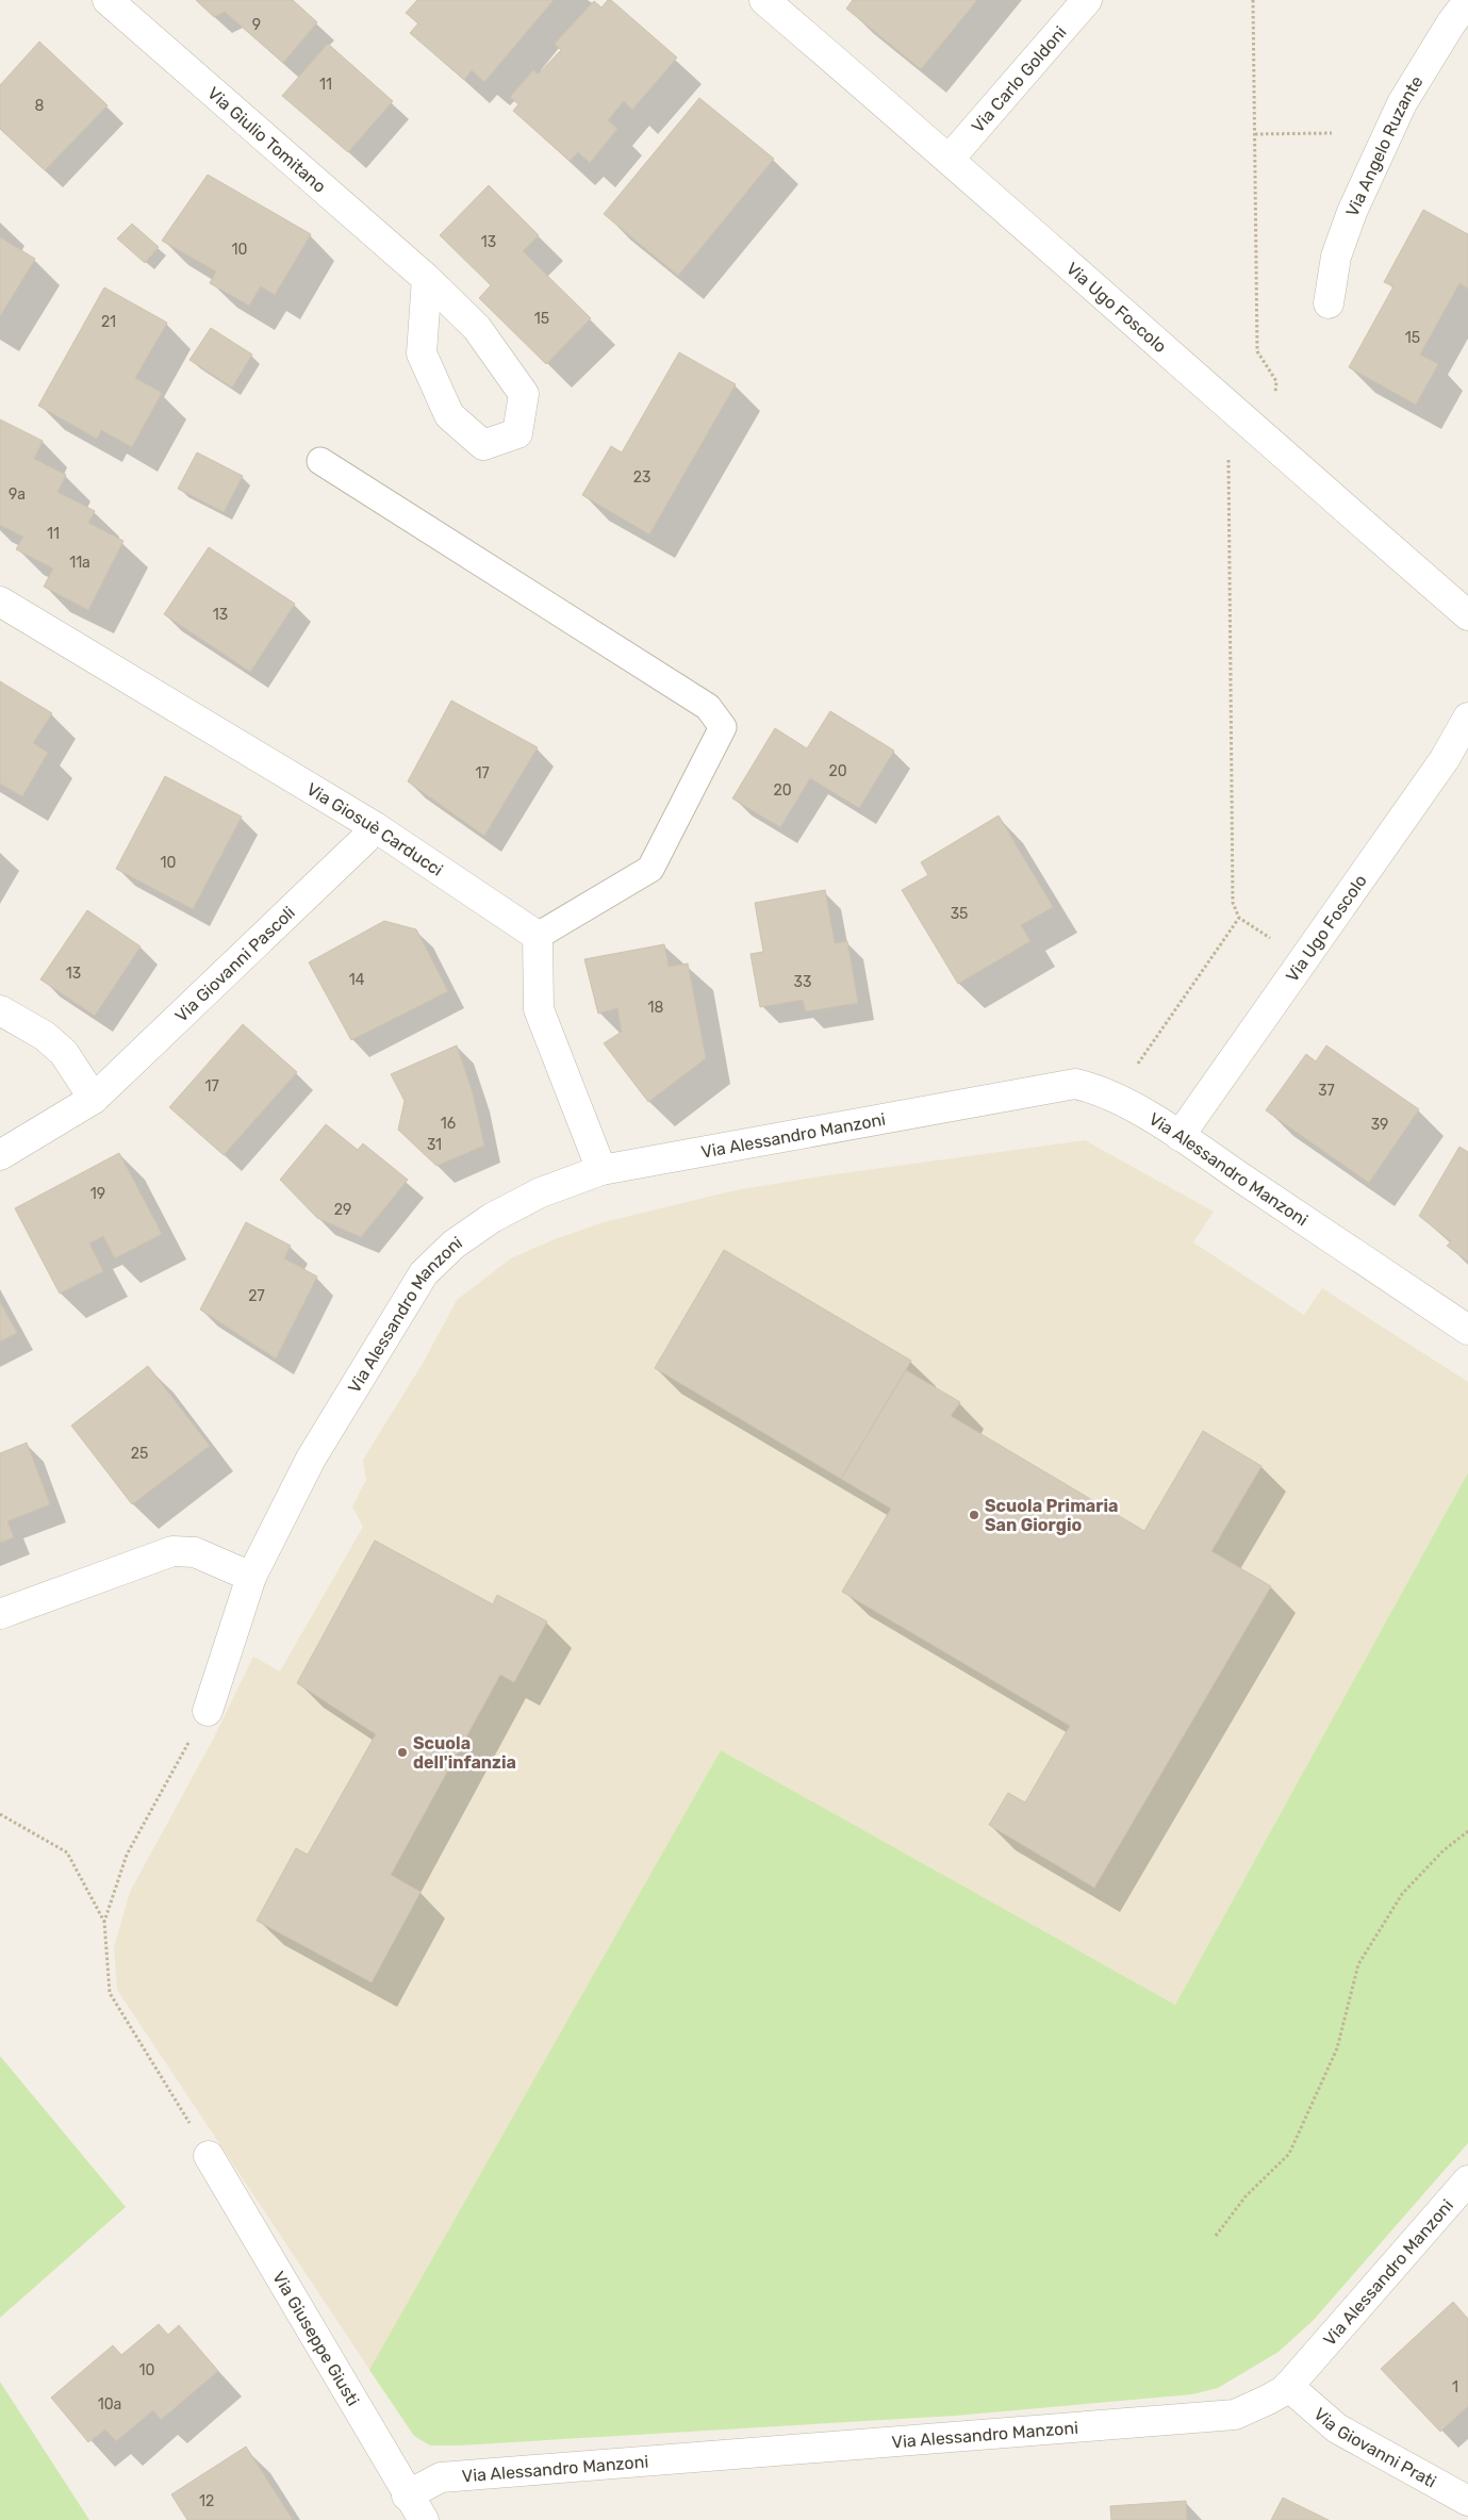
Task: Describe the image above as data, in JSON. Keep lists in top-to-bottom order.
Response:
{
  "streets": {
    "street": [
      "Via Carlo Goldoni",
      "Via Giulio Tomitano",
      "Via Angelo Ruzante",
      "Via Ugo Foscolo",
      "Via Giosuè Carducci",
      "Via Giovanni Pascoli",
      "Via Alessandro Manzoni",
      "Via Giuseppe Giusti",
      "Via Giovanni Prati"
    ]
  },
  "crossings": [
    ["Via Carlo Goldoni", "Via Ugo Foscolo"],
    ["Via Ugo Foscolo", "Via Alessandro Manzoni"],
    ["Via Giosuè Carducci", "Via Giovanni Pascoli"],
    ["Via Alessandro Manzoni", "Via Giuseppe Giusti"],
    ["Via Alessandro Manzoni", "Via Giovanni Prati"]
  ],
  "places": ["Scuola Primaria San Giorgio", "Scuola dell'infanzia"],
  "house_numbers": [
    "9",
    "11",
    "8",
    "13",
    "10",
    "15",
    "21",
    "15",
    "23",
    "9a",
    "11",
    "11a",
    "13",
    "20",
    "17",
    "20",
    "10",
    "35",
    "13",
    "14",
    "33",
    "18",
    "17",
    "37",
    "16",
    "39",
    "31",
    "19",
    "29",
    "27",
    "25",
    "10",
    "1",
    "10a",
    "12"
  ]
}
